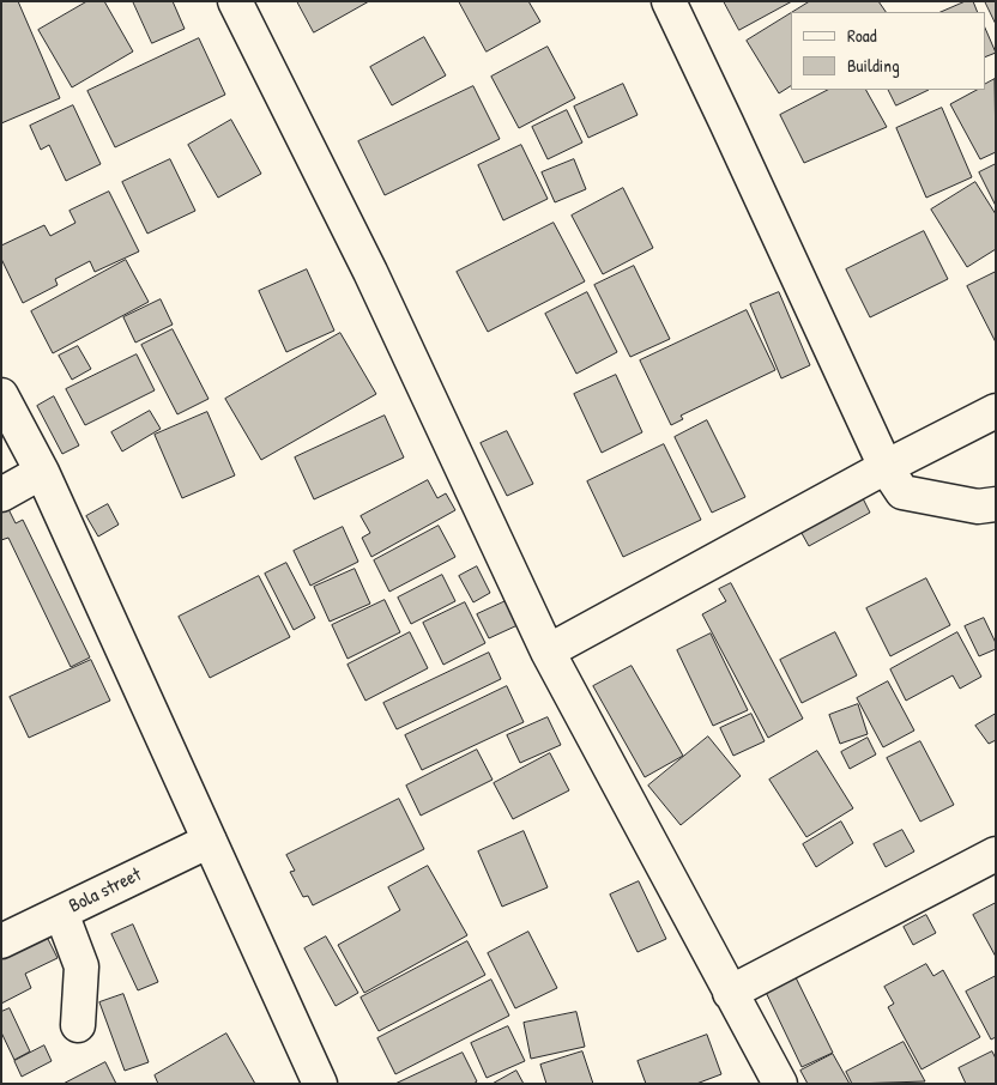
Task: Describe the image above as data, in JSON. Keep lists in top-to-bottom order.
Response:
{
  "streets": {
    "street": ["Bola street"]
  },
  "legend": ["Road", "Building"]
}
